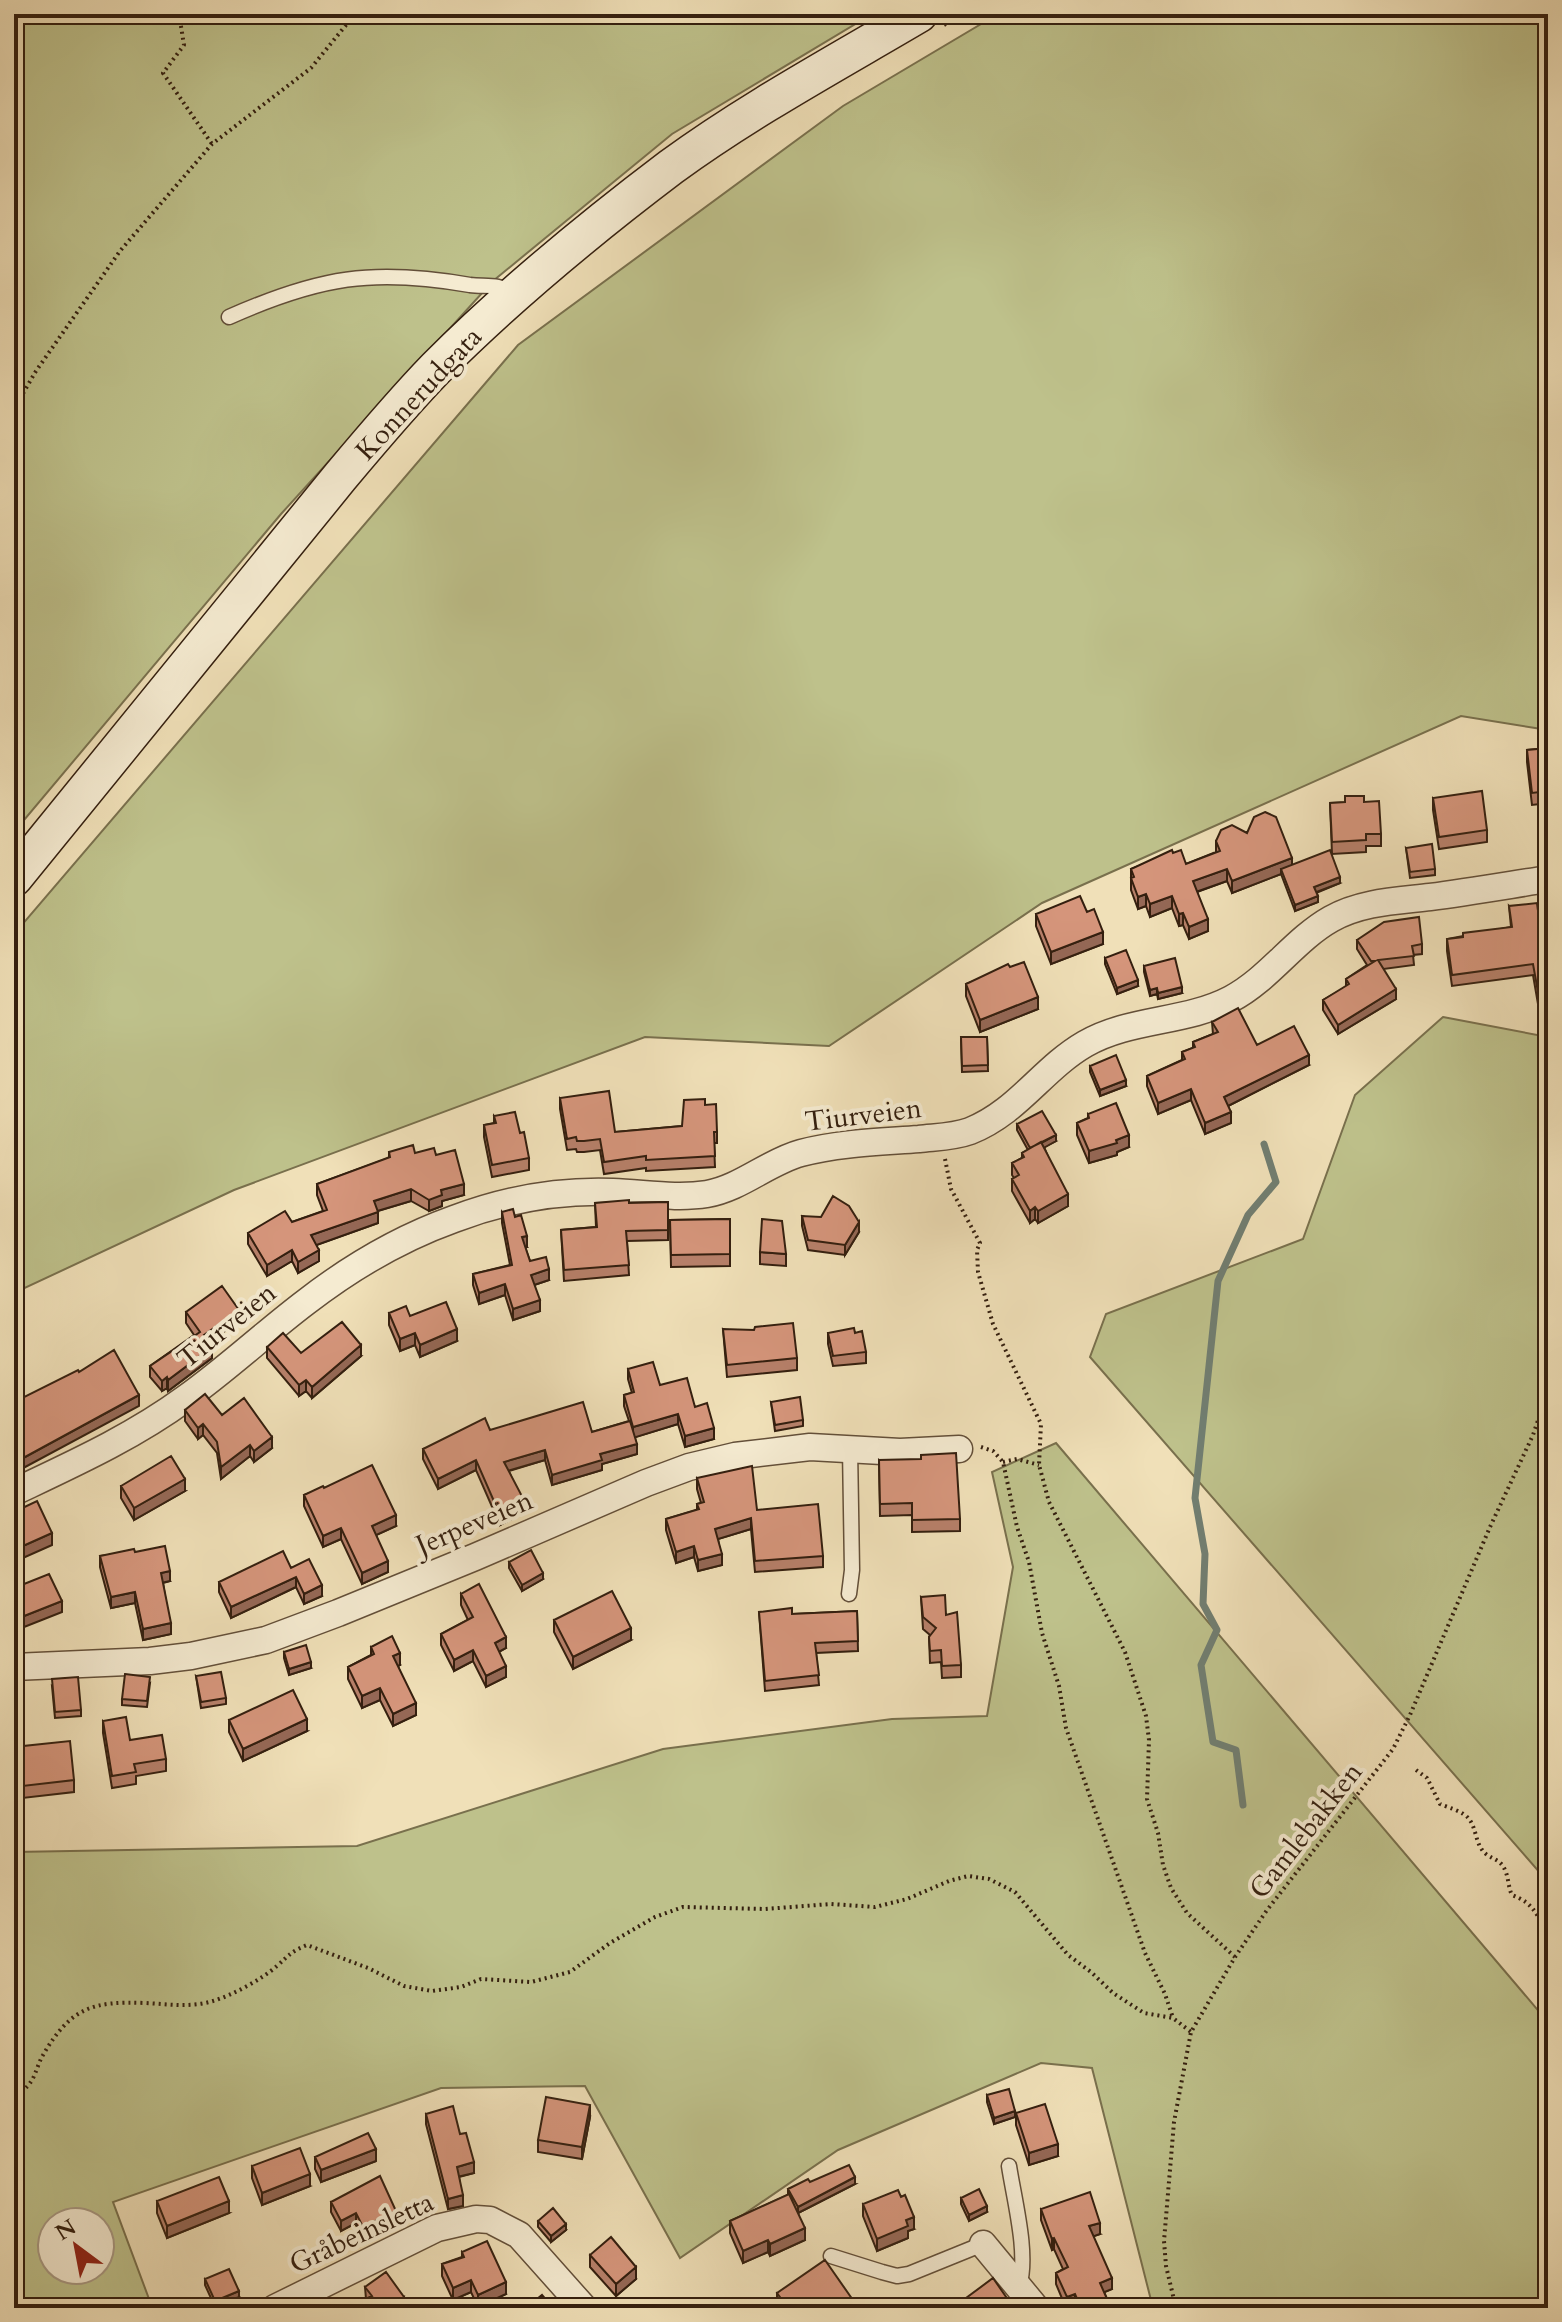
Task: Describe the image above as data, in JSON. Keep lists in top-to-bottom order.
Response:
{
  "streets": {
    "main road": ["Konnerudgata"],
    "street": ["Tiurveien", "Jerpeveien", "Gråbeinsletta"],
    "path": ["Gamlebakken"]
  },
  "north": "top left"
}
